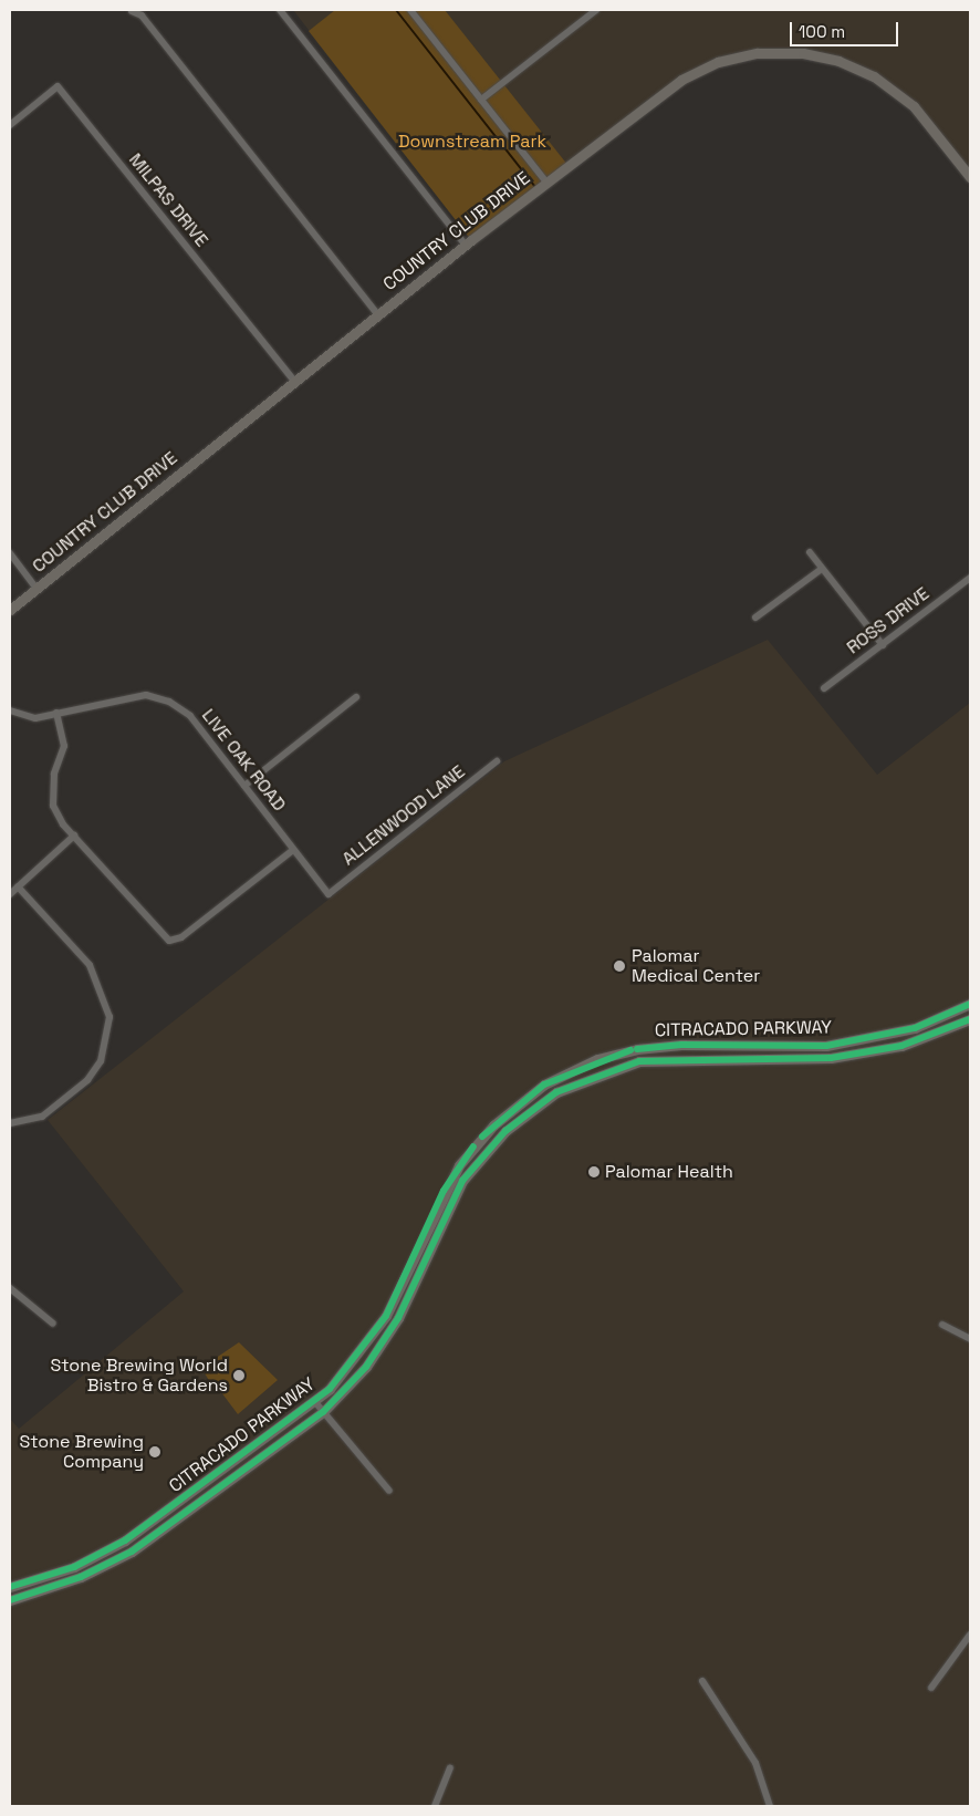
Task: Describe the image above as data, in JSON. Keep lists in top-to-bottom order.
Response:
{
  "streets": {
    "main road": ["COUNTRY CLUB DRIVE", "CITRACADO PARKWAY"],
    "street": [
      "MILPAS DRIVE",
      "ROSS DRIVE",
      "LIVE OAK ROAD",
      "ALLENWOOD LANE"
    ]
  },
  "crossings": [
    ["MILPAS DRIVE", "COUNTRY CLUB DRIVE"],
    ["LIVE OAK ROAD", "ALLENWOOD LANE"]
  ],
  "parks": ["Downstream Park"],
  "places": [
    "Palomar Medical Center",
    "Palomar Health",
    "Stone Brewing World Bistro & Gardens",
    "Stone Brewing Company"
  ],
  "scale_bar": "100 m"
}
